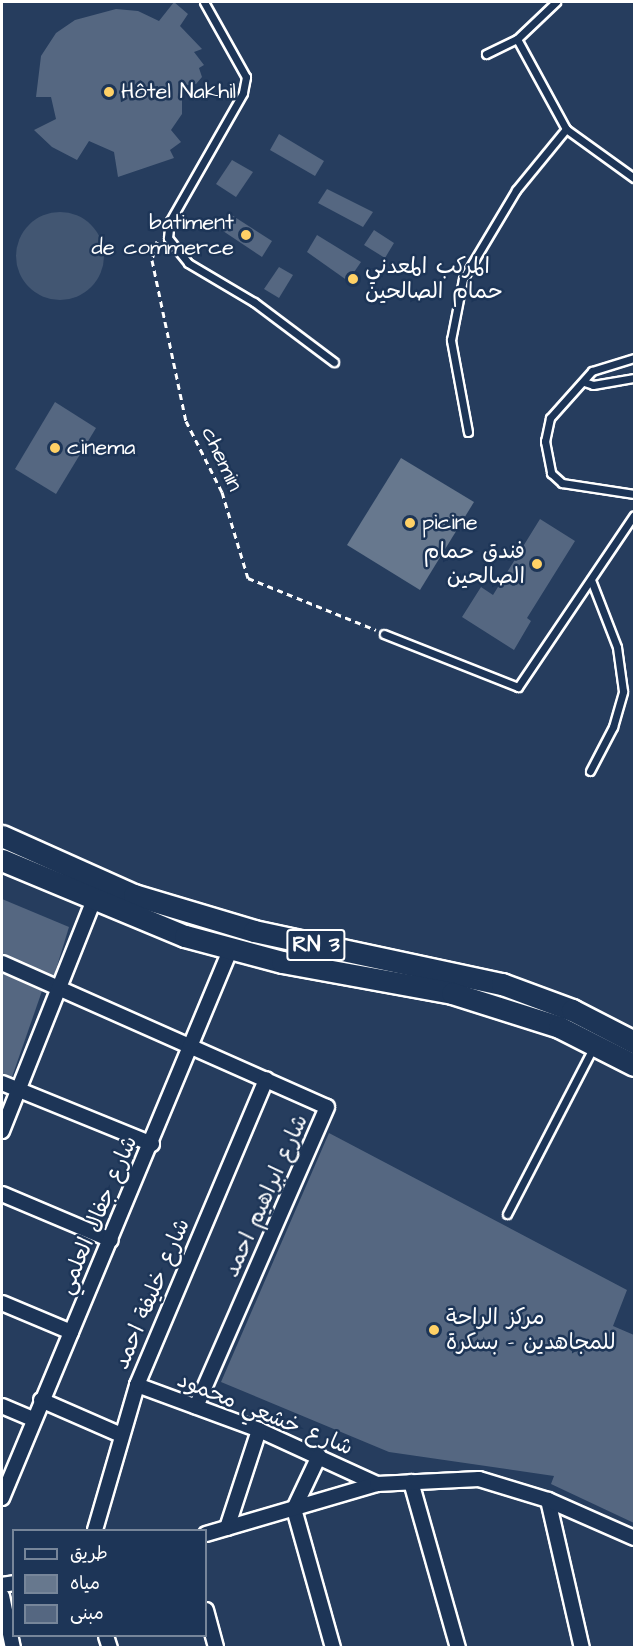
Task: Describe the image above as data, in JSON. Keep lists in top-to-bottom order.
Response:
{
  "streets": {
    "main road": ["RN 3"],
    "street": [
      "شارع ابراهيم احمد",
      "شارع جفال العلمي",
      "شارع خليفة احمد",
      "شارع خشعي محمود"
    ],
    "path": ["chemin"]
  },
  "crossings": [
    ["RN 3", "شارع جفال العلمي"],
    ["شارع ابراهيم احمد", "شارع جفال العلمي"],
    ["شارع ابراهيم احمد", "شارع خليفة احمد"],
    ["شارع ابراهيم احمد", "شارع خشعي محمود"],
    ["شارع خليفة احمد", "شارع خشعي محمود"]
  ],
  "places": [
    "Hôtel Nakhil",
    "batiment de commerce",
    "المركب المعدني حمام الصالحين",
    "cinema",
    "picine",
    "فندق حمام الصالحين",
    "مركز الراحة للمجاهدين - بسكرة"
  ],
  "legend": ["طريق", "مياه", "مبنى"]
}
